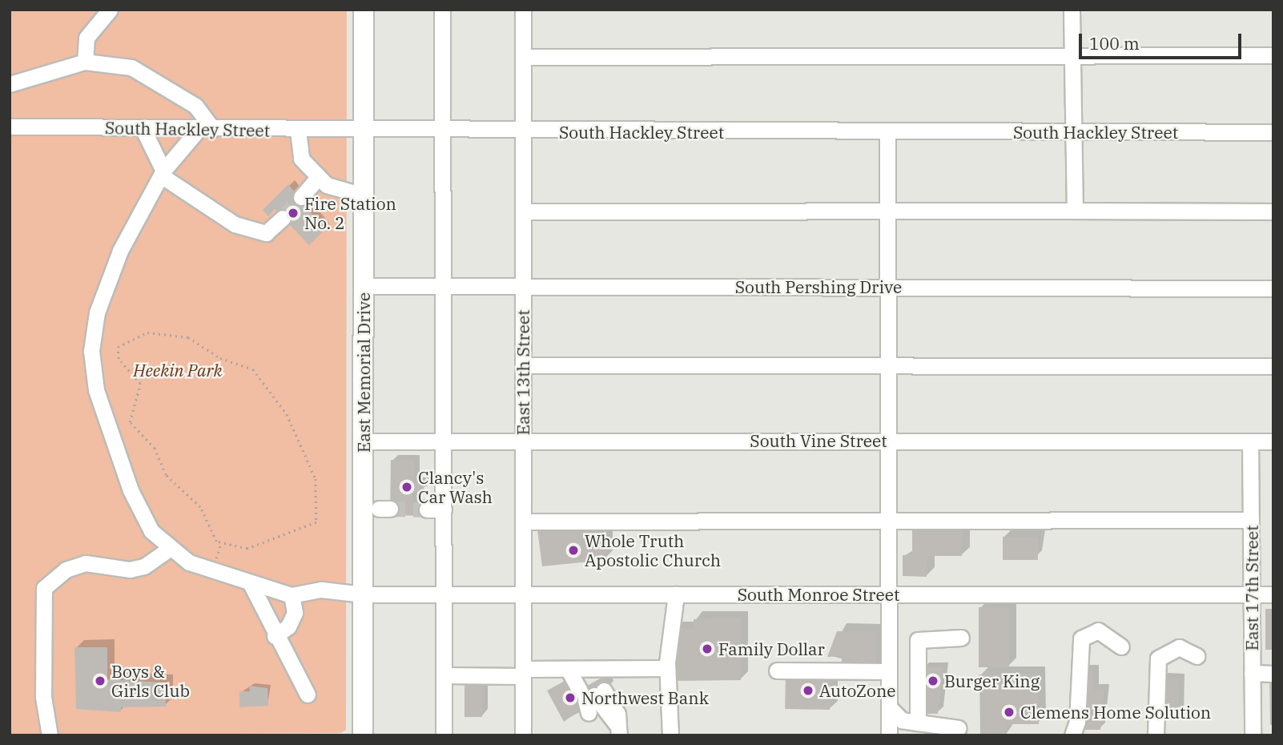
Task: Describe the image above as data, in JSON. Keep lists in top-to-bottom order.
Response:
{
  "streets": {
    "main road": ["East Memorial Drive"],
    "street": [
      "South Hackley Street",
      "South Pershing Drive",
      "East 13th Street",
      "South Vine Street",
      "East 17th Street",
      "South Monroe Street"
    ]
  },
  "crossings": [
    ["South Hackley Street", "East Memorial Drive"],
    ["South Hackley Street", "East 13th Street"],
    ["South Pershing Drive", "East Memorial Drive"],
    ["South Pershing Drive", "East 13th Street"],
    ["East Memorial Drive", "South Vine Street"],
    ["East Memorial Drive", "South Monroe Street"],
    ["East 13th Street", "South Vine Street"],
    ["East 13th Street", "South Monroe Street"],
    ["South Vine Street", "East 17th Street"],
    ["East 17th Street", "South Monroe Street"]
  ],
  "parks": ["Heekin Park"],
  "places": [
    "Fire Station No. 2",
    "Clancy's Car Wash",
    "Whole Truth Apostolic Church",
    "Family Dollar",
    "Boys & Girls Club",
    "Burger King",
    "AutoZone",
    "Northwest Bank",
    "Clemens Home Solution"
  ],
  "scale_bar": "100 m"
}
